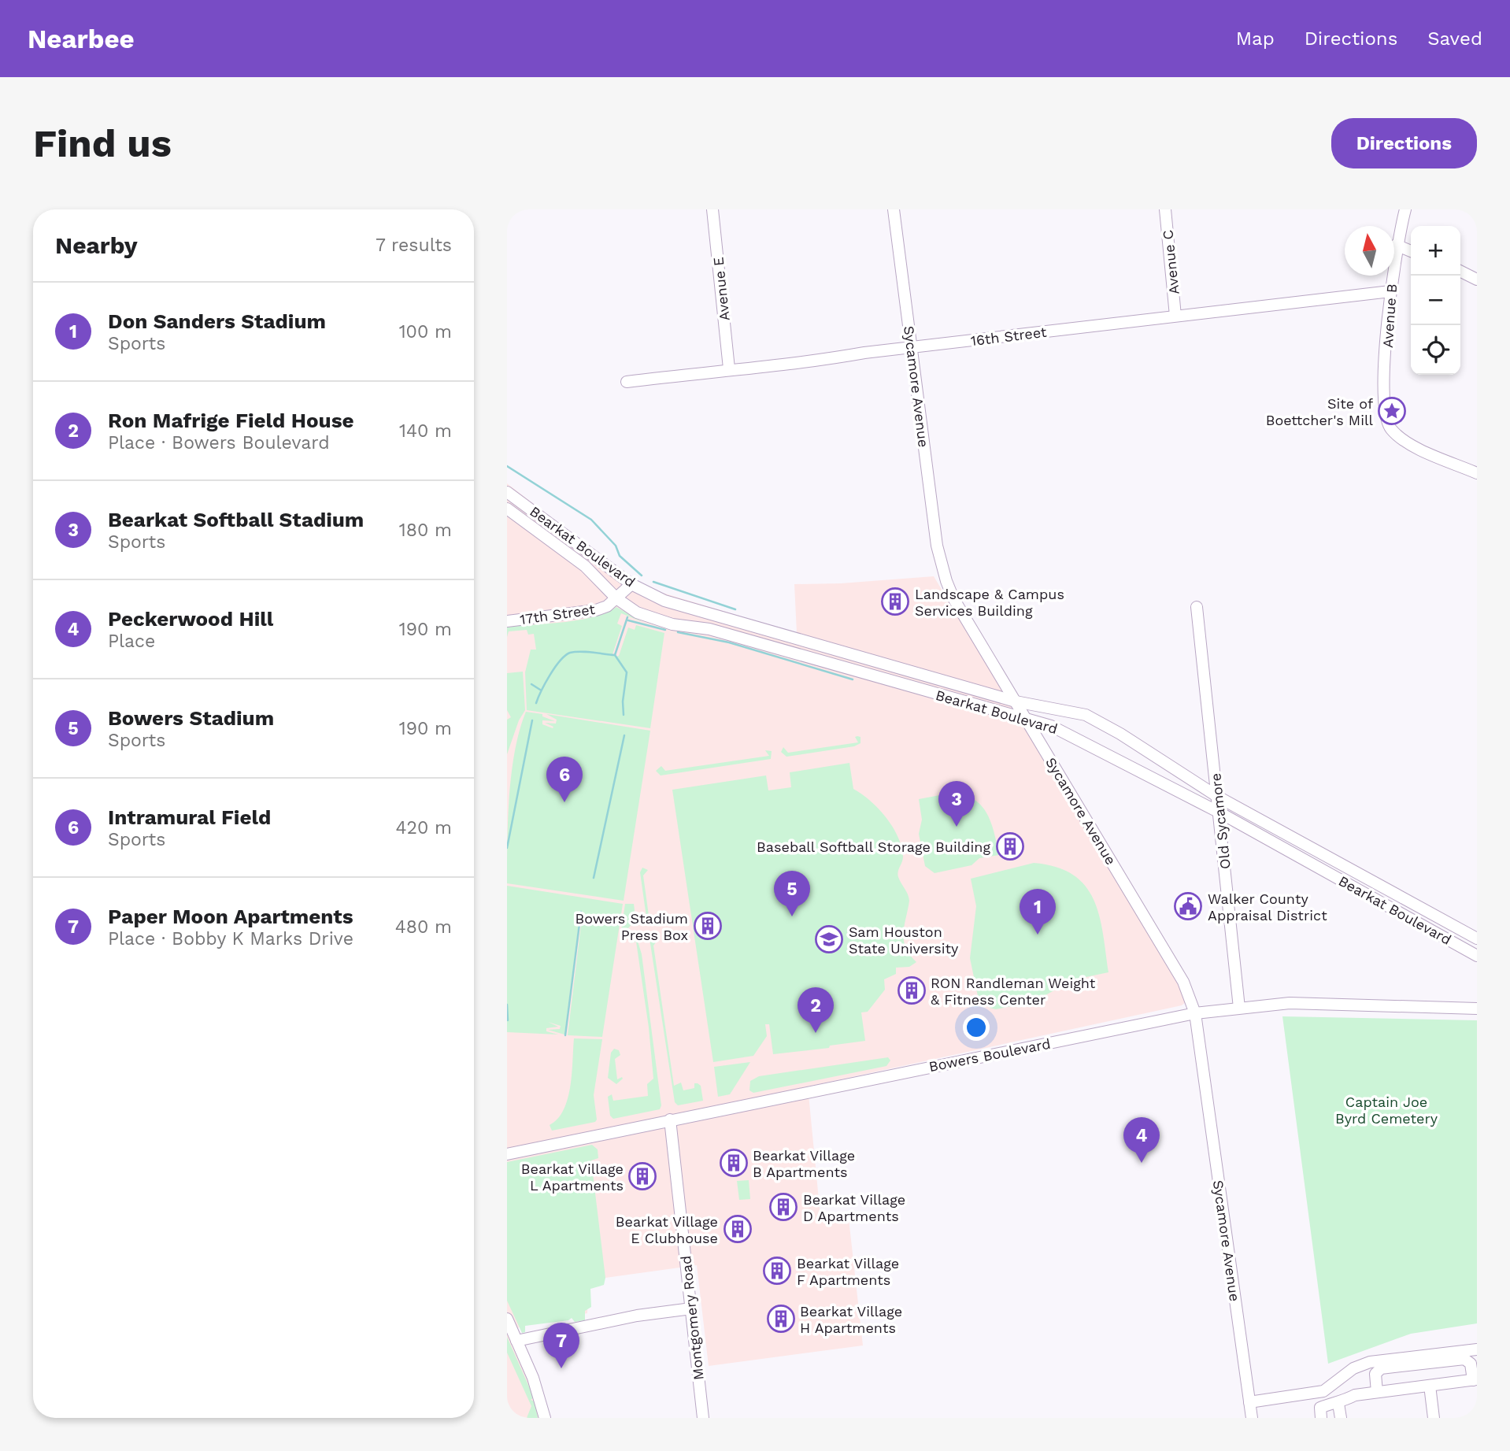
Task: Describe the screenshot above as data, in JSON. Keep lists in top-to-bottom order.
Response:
{
  "streets": {
    "street": [
      "Avenue C",
      "Avenue E",
      "Avenue B",
      "16th Street",
      "Sycamore Avenue",
      "Bearkat Boulevard",
      "17th Street",
      "Old Sycamore",
      "Bowers Boulevard",
      "Montgomery Road"
    ]
  },
  "crossings": [
    ["Avenue C", "16th Street"],
    ["Avenue E", "16th Street"],
    ["Avenue B", "16th Street"],
    ["16th Street", "Sycamore Avenue"],
    ["Sycamore Avenue", "Bearkat Boulevard"],
    ["Sycamore Avenue", "Bowers Boulevard"],
    ["Bearkat Boulevard", "17th Street"],
    ["Bearkat Boulevard", "Old Sycamore"],
    ["Old Sycamore", "Bowers Boulevard"],
    ["Bowers Boulevard", "Montgomery Road"]
  ],
  "parks": ["Captain Joe Byrd Cemetery"],
  "places": {
    "place": ["Site of Boettcher's Mill"],
    "building": [
      "Landscape & Campus Services Building",
      "Baseball Softball Storage Building",
      "Bowers Stadium Press Box",
      "RON Randleman Weight & Fitness Center",
      "Bearkat Village B Apartments",
      "Bearkat Village L Apartments",
      "Bearkat Village D Apartments",
      "Bearkat Village E Clubhouse",
      "Bearkat Village F Apartments",
      "Bearkat Village H Apartments"
    ],
    "public building": ["Walker County Appraisal District"],
    "school or university": ["Sam Houston State University"]
  },
  "north": "top",
  "page": {
    "header": "Nearbee",
    "nav": ["Map", "Directions", "Saved"],
    "buttons": "Directions",
    "title": "Find us",
    "heading": ["Nearby", "7 results"],
    "map_buttons": ["+", "−"],
    "list": [
      {
        "mark": "1",
        "name": "Don Sanders Stadium",
        "note": "Sports",
        "value": "100 m"
      },
      {
        "mark": "2",
        "name": "Ron Mafrige Field House",
        "note": "Place · Bowers Boulevard",
        "value": "140 m"
      },
      {
        "mark": "3",
        "name": "Bearkat Softball Stadium",
        "note": "Sports",
        "value": "180 m"
      },
      {
        "mark": "4",
        "name": "Peckerwood Hill",
        "note": "Place",
        "value": "190 m"
      },
      {
        "mark": "5",
        "name": "Bowers Stadium",
        "note": "Sports",
        "value": "190 m"
      },
      {
        "mark": "6",
        "name": "Intramural Field",
        "note": "Sports",
        "value": "420 m"
      },
      {
        "mark": "7",
        "name": "Paper Moon Apartments",
        "note": "Place · Bobby K Marks Drive",
        "value": "480 m"
      }
    ],
    "pins": [
      "6",
      "3",
      "5",
      "1",
      "2",
      "4",
      "7"
    ]
  }
}
